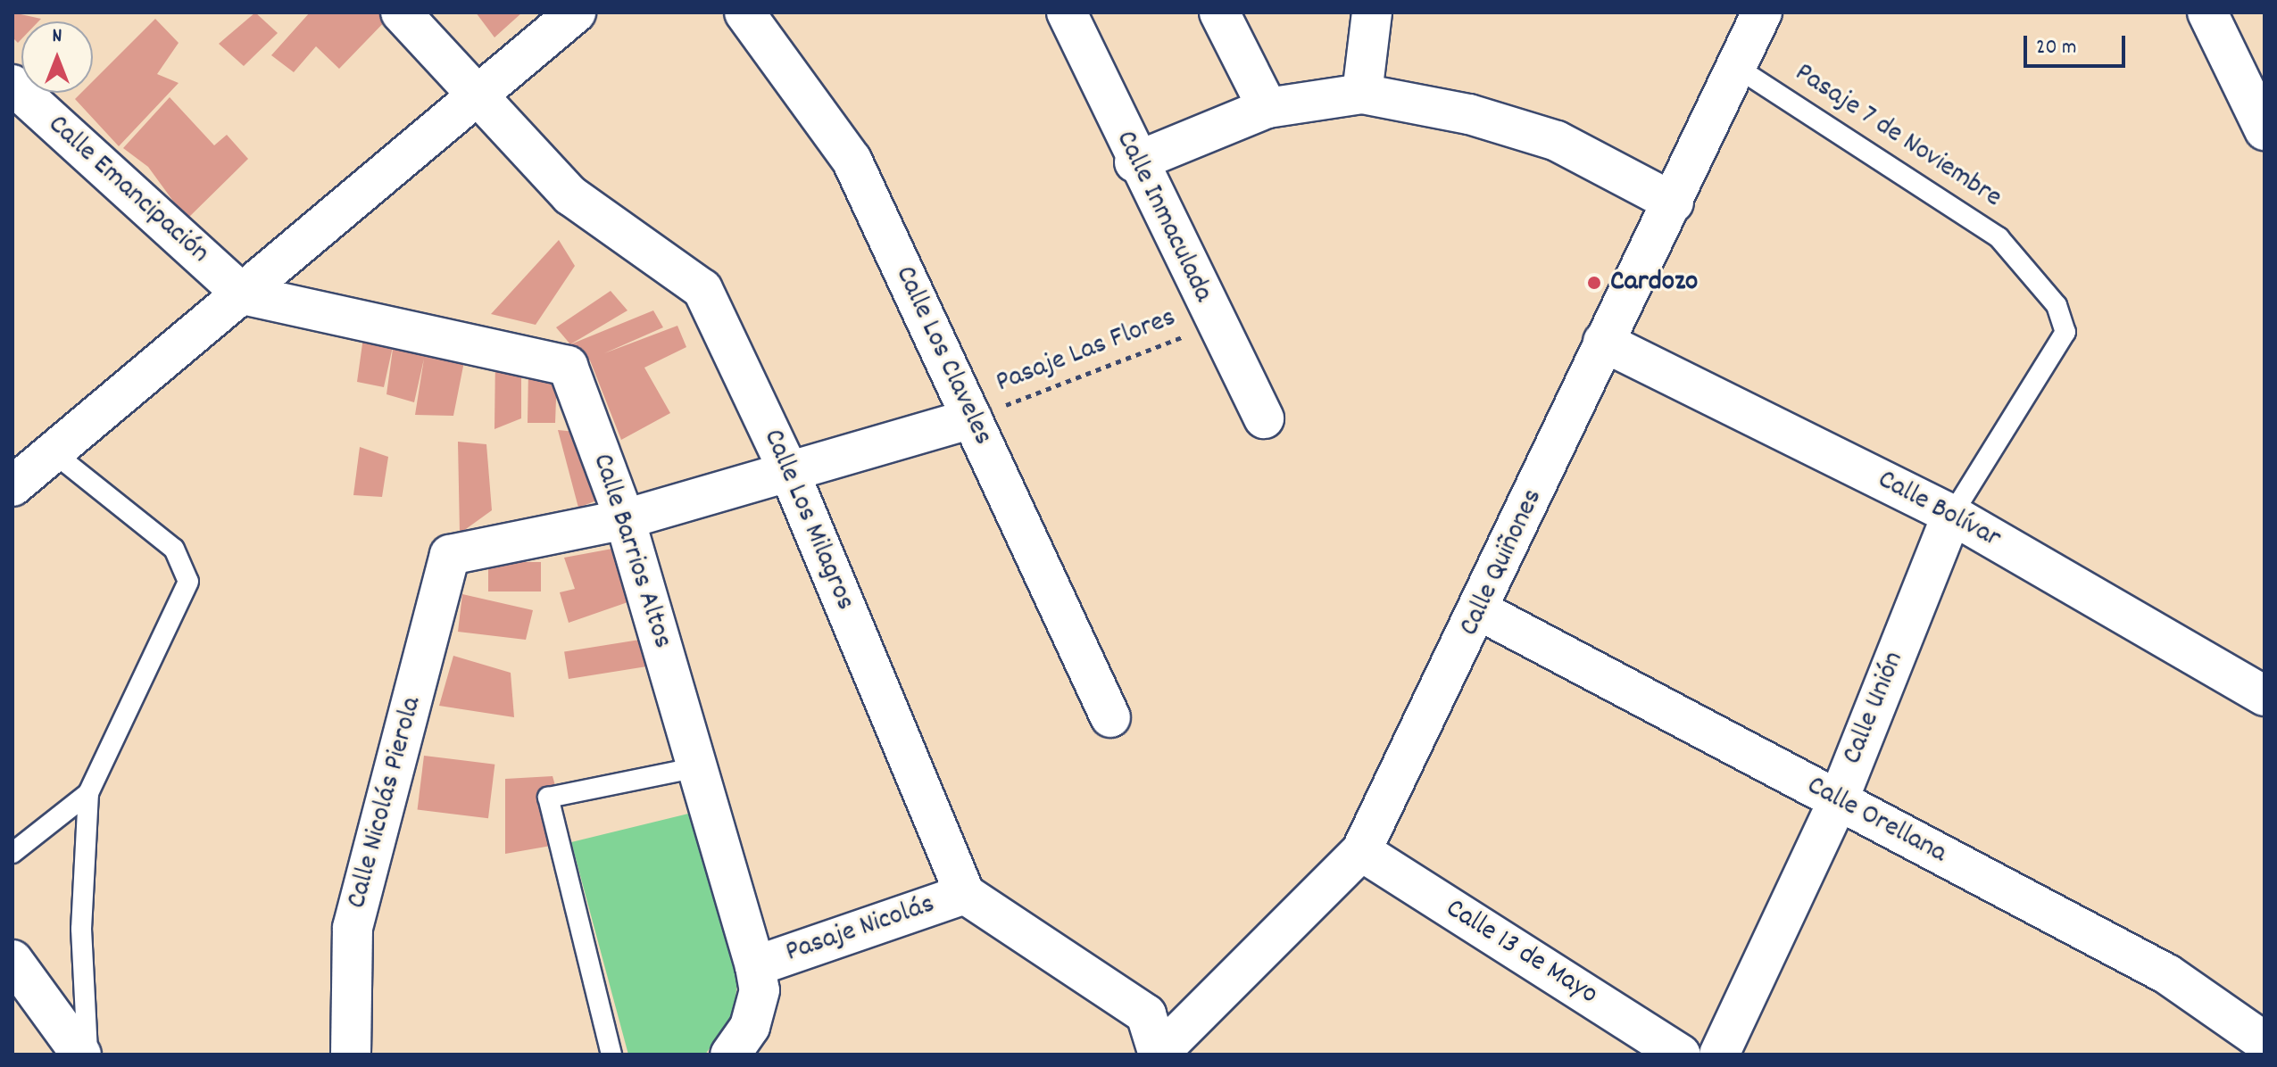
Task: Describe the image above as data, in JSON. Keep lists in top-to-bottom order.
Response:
{
  "streets": {
    "street": [
      "Calle Emancipación",
      "Calle Inmaculada",
      "Calle Los Claveles",
      "Calle Bolívar",
      "Calle Los Milagros",
      "Calle Barrios Altos",
      "Calle Quiñones",
      "Calle Unión",
      "Calle Nicolás Pierola",
      "Calle Orellana",
      "Pasaje Nicolás",
      "Calle 13 de Mayo"
    ],
    "lane": ["Pasaje 7 de Noviembre"],
    "path": ["Pasaje Las Flores"]
  },
  "crossings": [
    ["Pasaje 7 de Noviembre", "Calle Bolívar"],
    ["Pasaje 7 de Noviembre", "Calle Quiñones"],
    ["Pasaje 7 de Noviembre", "Calle Unión"],
    ["Calle Emancipación", "Calle Barrios Altos"],
    ["Calle Inmaculada", "Pasaje Las Flores"],
    ["Pasaje Las Flores", "Calle Los Claveles"],
    ["Calle Bolívar", "Calle Quiñones"],
    ["Calle Bolívar", "Calle Unión"],
    ["Calle Los Milagros", "Pasaje Nicolás"],
    ["Calle Barrios Altos", "Calle Nicolás Pierola"],
    ["Calle Barrios Altos", "Pasaje Nicolás"],
    ["Calle Quiñones", "Calle Orellana"],
    ["Calle Quiñones", "Calle 13 de Mayo"],
    ["Calle Unión", "Calle Orellana"]
  ],
  "places": ["Cardozo"],
  "scale_bar": "20 m",
  "north": "top"
}
